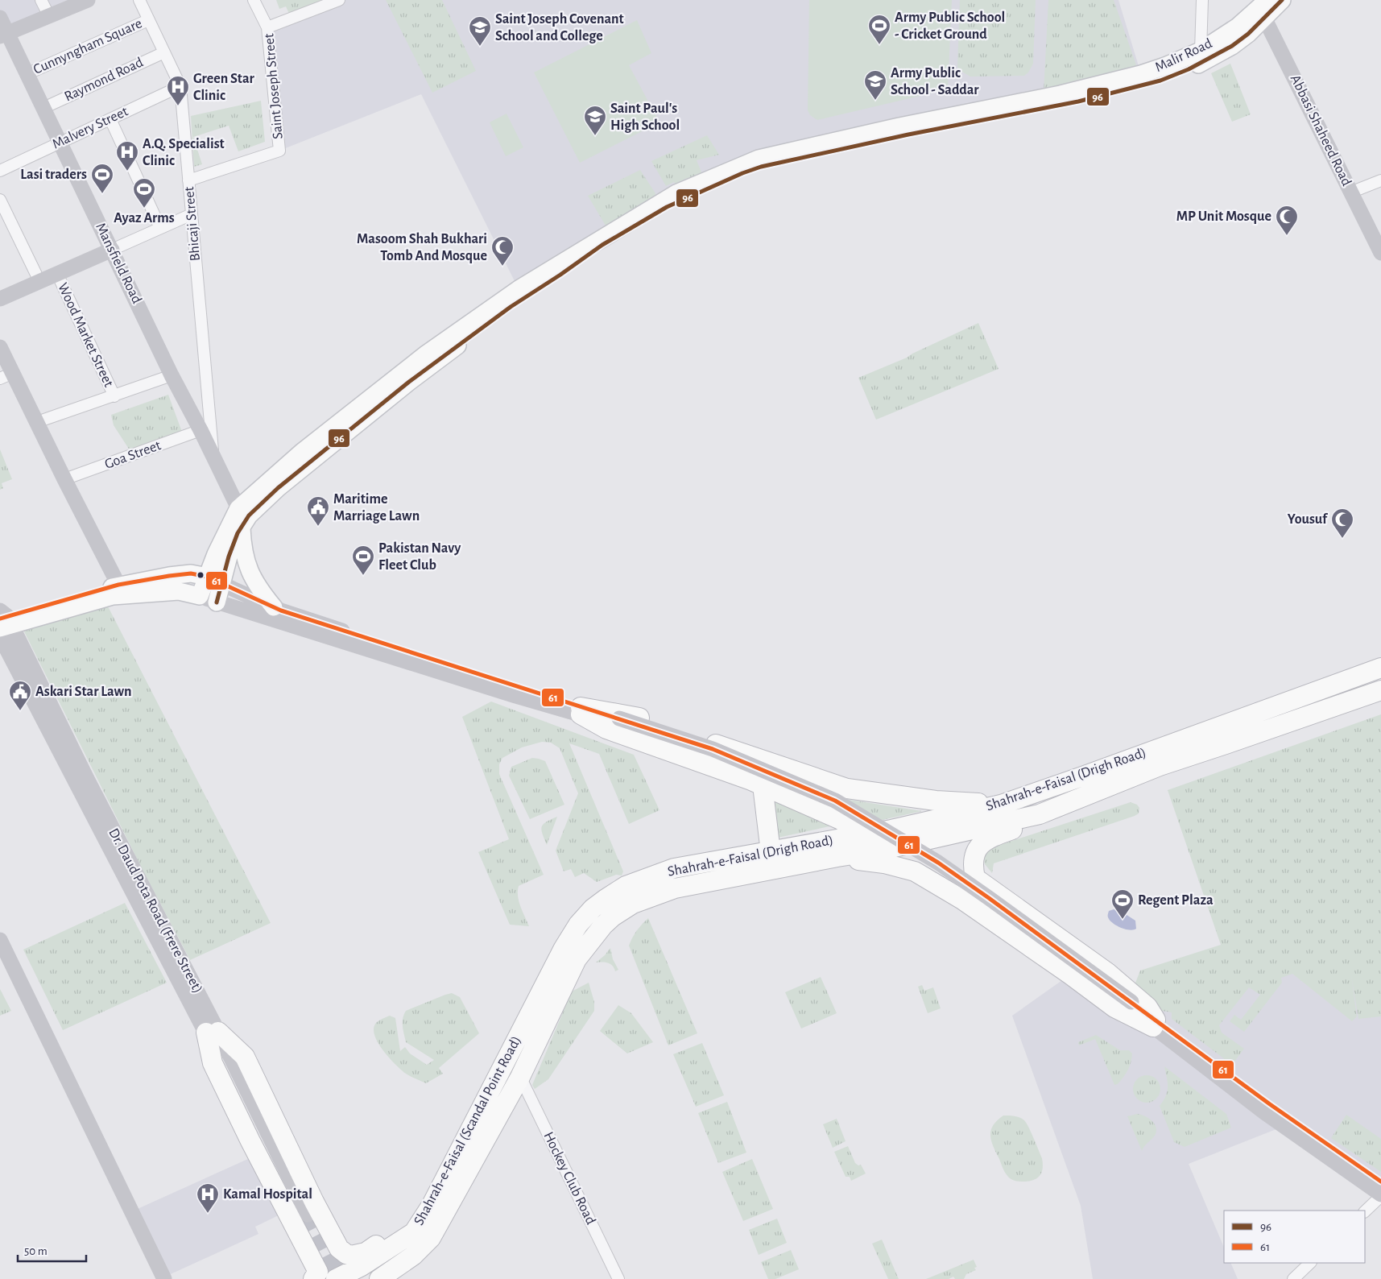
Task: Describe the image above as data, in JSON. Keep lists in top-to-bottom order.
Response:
{
  "streets": {
    "highway": ["Shahrah-e-Faisal (Drigh Road)", "Shahrah-e-Faisal (Scandal Point Road)"],
    "main road": [
      "Malir Road",
      "Abbasi Shaheed Road",
      "Mansfield Road",
      "Dr. Daud Pota Road (Frere Street)"
    ],
    "street": [
      "Cunnyngham Square",
      "Raymond Road",
      "Saint Joseph Street",
      "Malvery Street",
      "Bhicaji Street",
      "Wood Market Street",
      "Goa Street",
      "Hockey Club Road"
    ]
  },
  "crossings": [
    ["Cunnyngham Square", "Bhicaji Street"],
    ["Cunnyngham Square", "Mansfield Road"],
    ["Malir Road", "Abbasi Shaheed Road"],
    ["Malir Road", "Mansfield Road"],
    ["Raymond Road", "Bhicaji Street"],
    ["Raymond Road", "Mansfield Road"],
    ["Saint Joseph Street", "Bhicaji Street"],
    ["Malvery Street", "Bhicaji Street"],
    ["Malvery Street", "Mansfield Road"],
    ["Bhicaji Street", "Mansfield Road"],
    ["Mansfield Road", "Goa Street"],
    ["Shahrah-e-Faisal (Drigh Road)", "Shahrah-e-Faisal (Scandal Point Road)"],
    ["Shahrah-e-Faisal (Scandal Point Road)", "Hockey Club Road"]
  ],
  "places": {
    "sports": [
      "Army Public School - Cricket Ground",
      "Lasi traders",
      "Ayaz Arms",
      "Pakistan Navy Fleet Club",
      "Regent Plaza"
    ],
    "school or university": ["Saint Joseph Covenant School and College", "Army Public School - Saddar", "Saint Paul's High School"],
    "hospital": ["Green Star Clinic", "A.Q. Specialist Clinic", "Kamal Hospital"],
    "mosque": ["MP Unit Mosque", "Masoom Shah Bukhari Tomb And Mosque", "Yousuf"],
    "public building": ["Maritime Marriage Lawn", "Askari Star Lawn"]
  },
  "lines": ["transit line 96", "transit line 61"],
  "legend": ["96", "61"],
  "scale_bar": "50 m"
}
